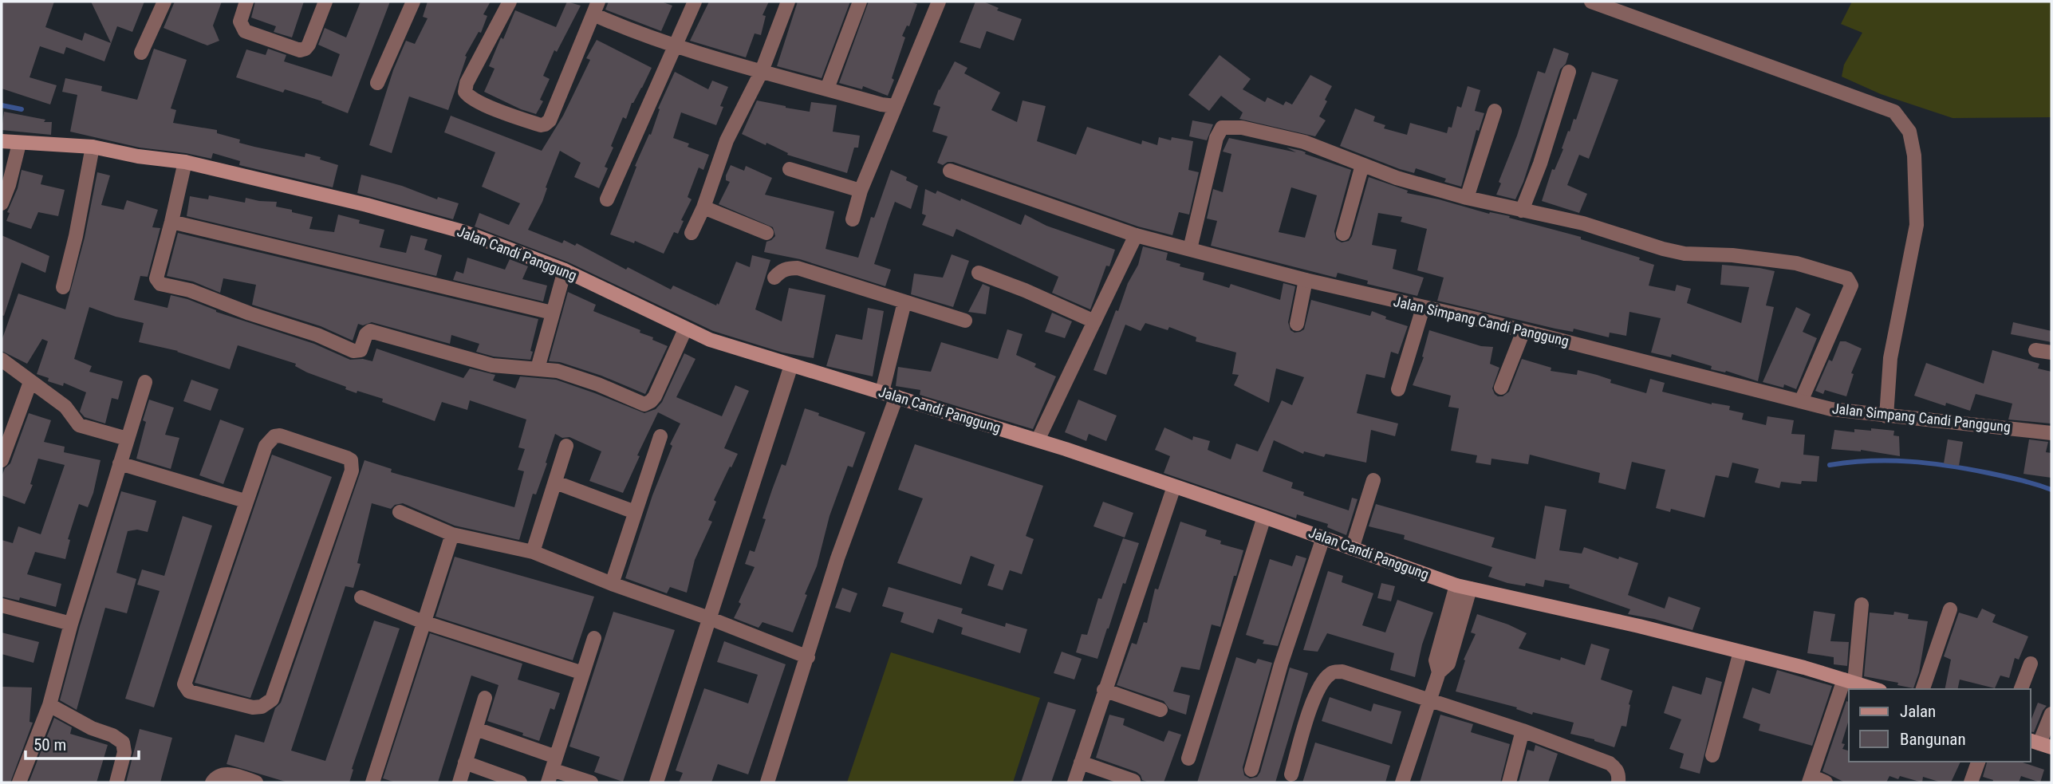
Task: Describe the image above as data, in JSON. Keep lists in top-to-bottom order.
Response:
{
  "streets": {
    "main road": ["Jalan Candi Panggung"],
    "street": ["Jalan Simpang Candi Panggung"]
  },
  "legend": ["Jalan", "Bangunan"],
  "scale_bar": "50 m"
}
